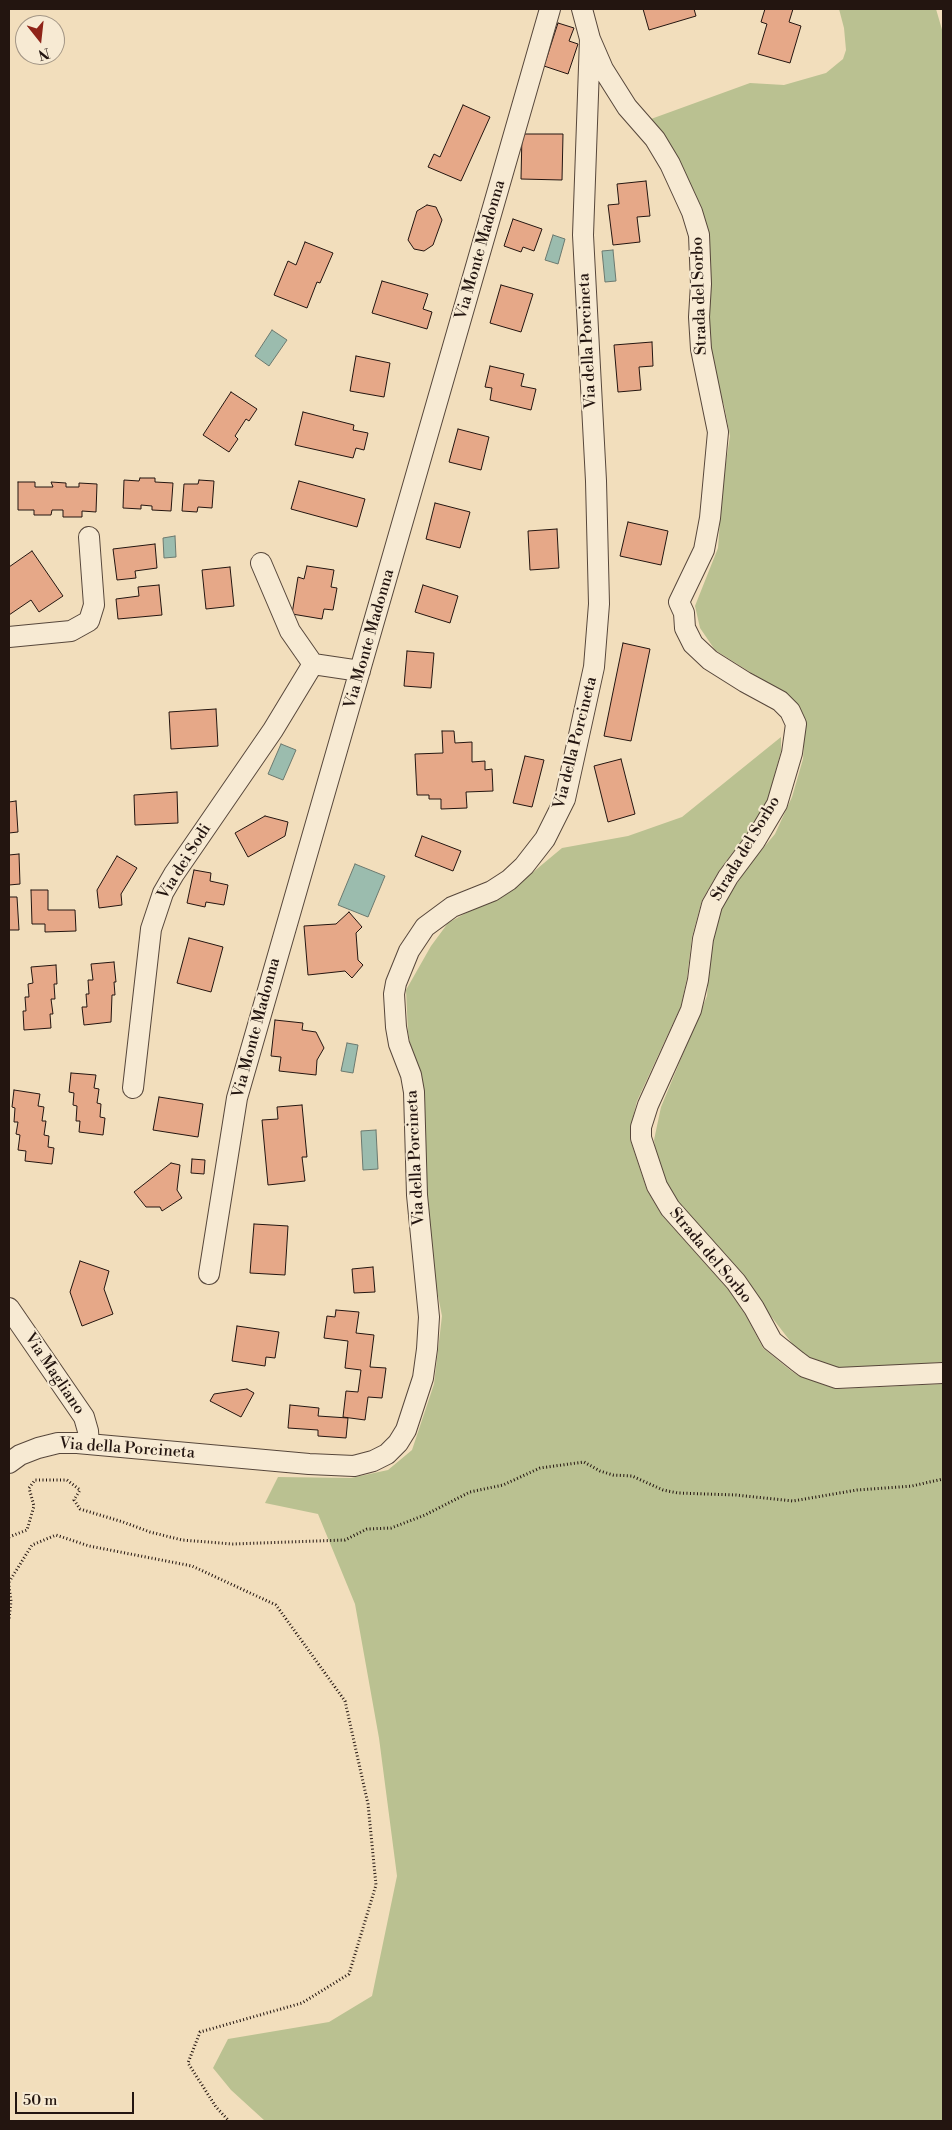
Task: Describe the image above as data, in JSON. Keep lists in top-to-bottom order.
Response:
{
  "streets": {
    "street": [
      "Via Monte Madonna",
      "Strada del Sorbo",
      "Via della Porcineta",
      "Via dei Sodi",
      "Via Magliano"
    ]
  },
  "crossings": [
    ["Strada del Sorbo", "Via della Porcineta"],
    ["Via della Porcineta", "Via Magliano"]
  ],
  "scale_bar": "50 m",
  "north": "bottom"
}
